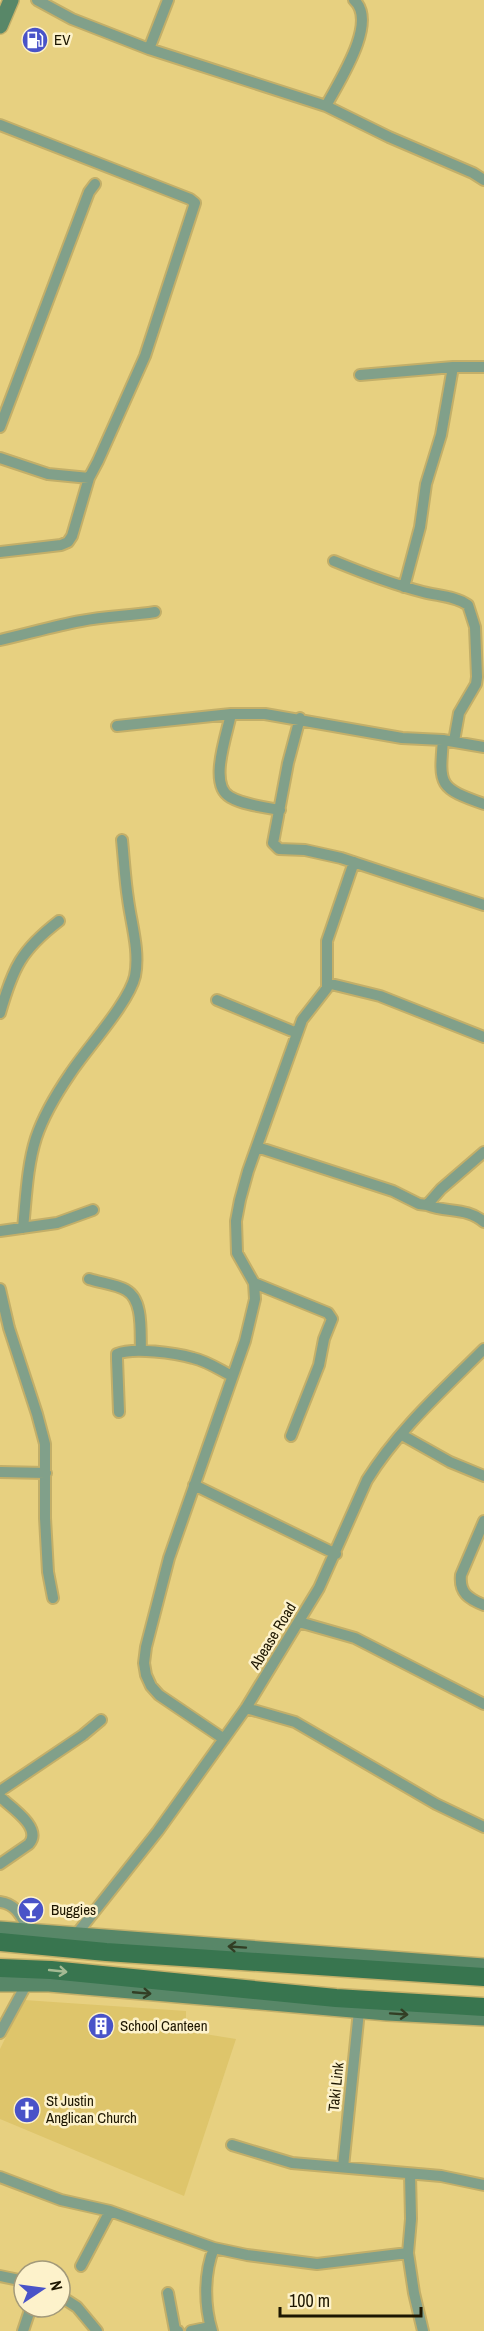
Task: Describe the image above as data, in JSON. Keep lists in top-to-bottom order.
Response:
{
  "streets": {
    "street": ["Abease Road", "Taki Link"]
  },
  "places": {
    "fuel station": ["EV"],
    "bar": ["Buggies"],
    "building": ["School Canteen"],
    "church": ["St Justin Anglican Church"]
  },
  "scale_bar": "100 m",
  "north": "right"
}
